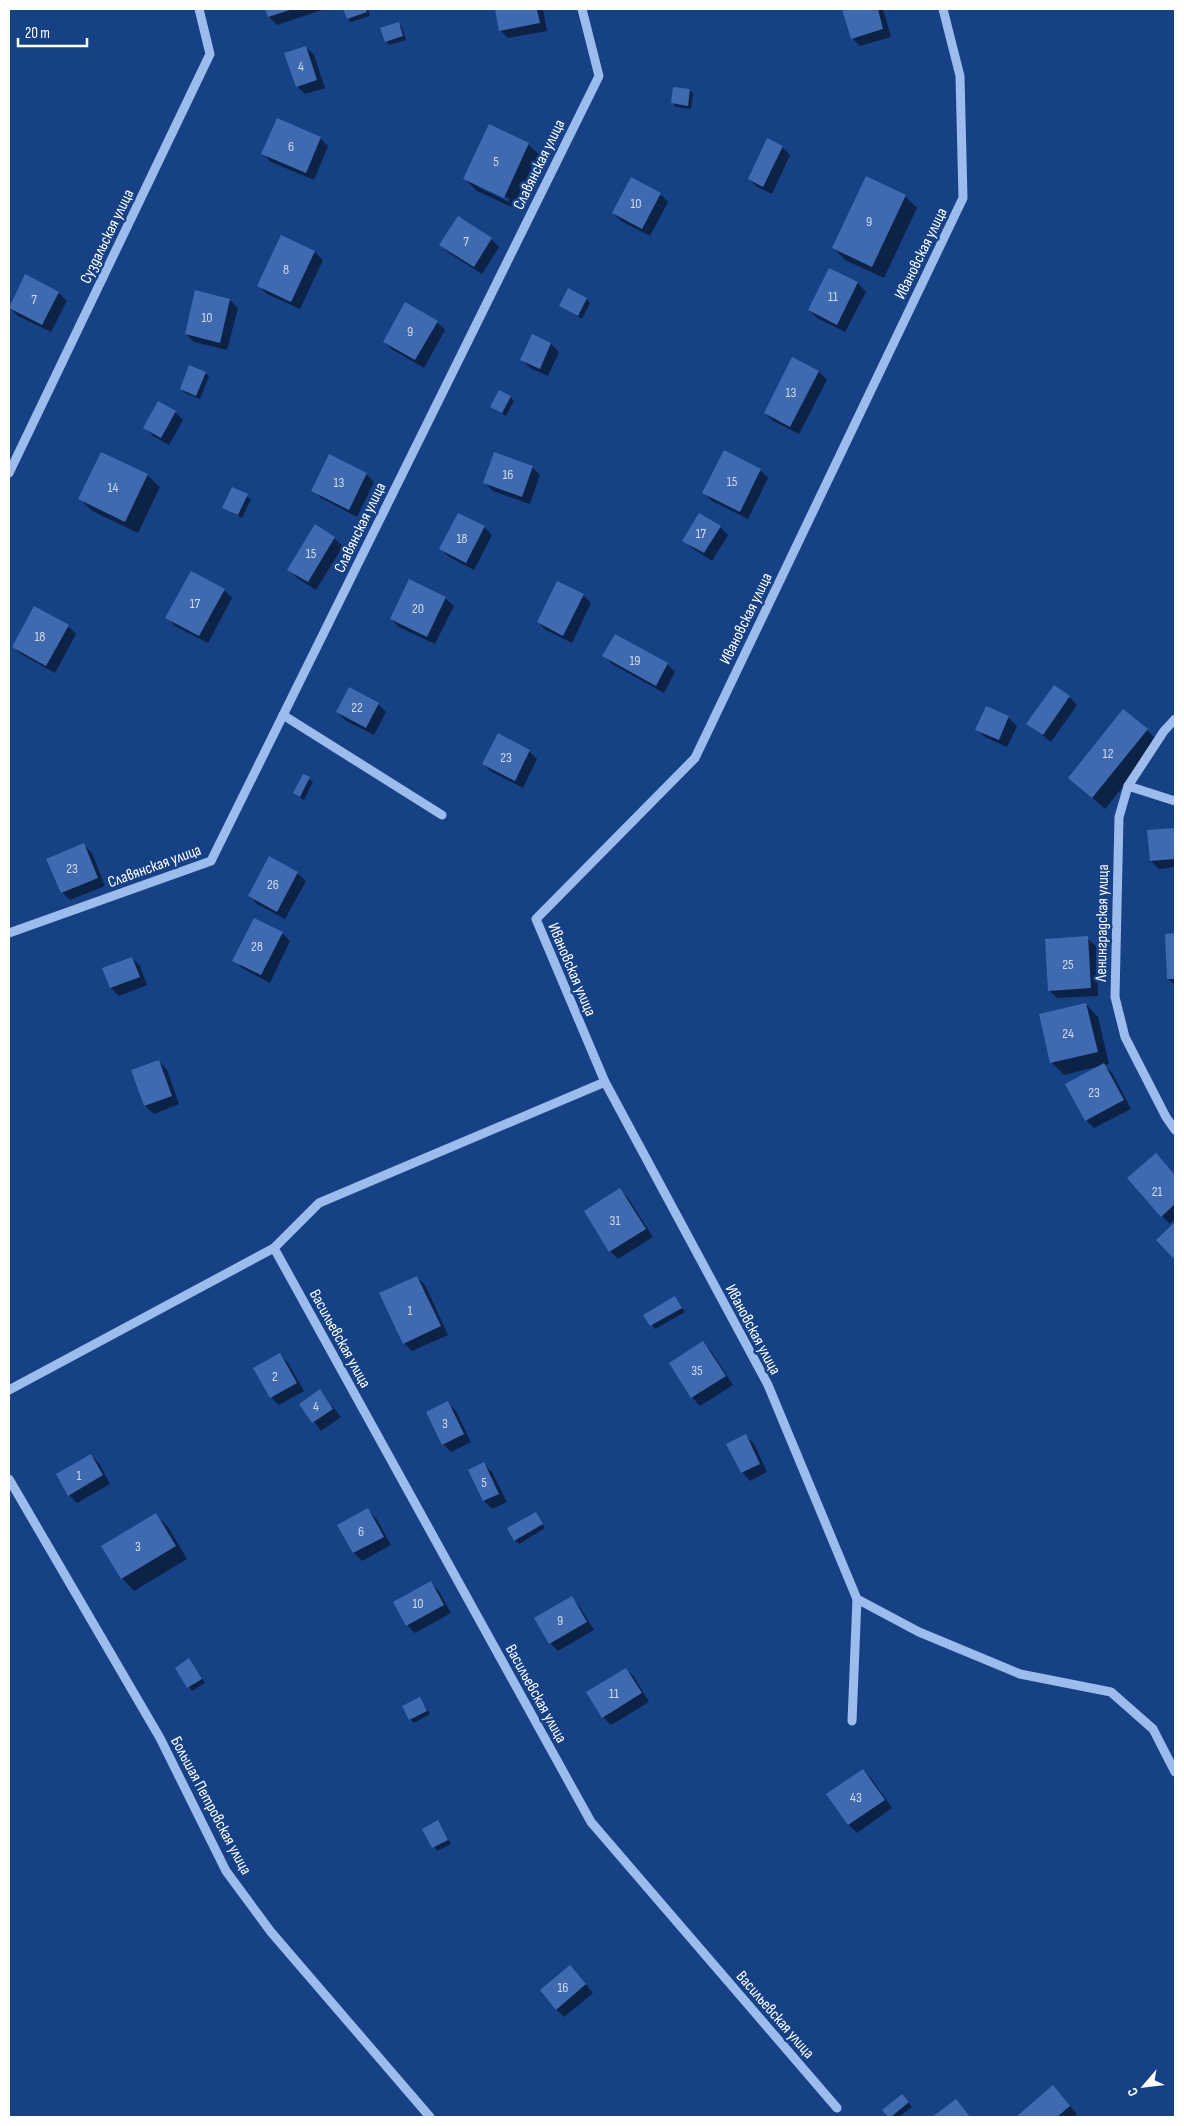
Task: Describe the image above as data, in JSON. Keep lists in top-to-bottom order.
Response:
{
  "streets": {
    "street": [
      "Славянская улица",
      "Суздальская улица",
      "Ивановская улица",
      "Ленинградская улица",
      "Васильевская улица",
      "Большая Петровская улица"
    ]
  },
  "house_numbers": [
    "4",
    "6",
    "5",
    "10",
    "9",
    "7",
    "8",
    "11",
    "7",
    "10",
    "9",
    "13",
    "16",
    "15",
    "13",
    "14",
    "17",
    "18",
    "15",
    "17",
    "20",
    "18",
    "19",
    "22",
    "12",
    "23",
    "23",
    "26",
    "28",
    "25",
    "24",
    "23",
    "21",
    "31",
    "1",
    "35",
    "2",
    "4",
    "3",
    "1",
    "5",
    "6",
    "3",
    "10",
    "9",
    "11",
    "43",
    "16"
  ],
  "scale_bar": "20 m",
  "north": "bottom left"
}
